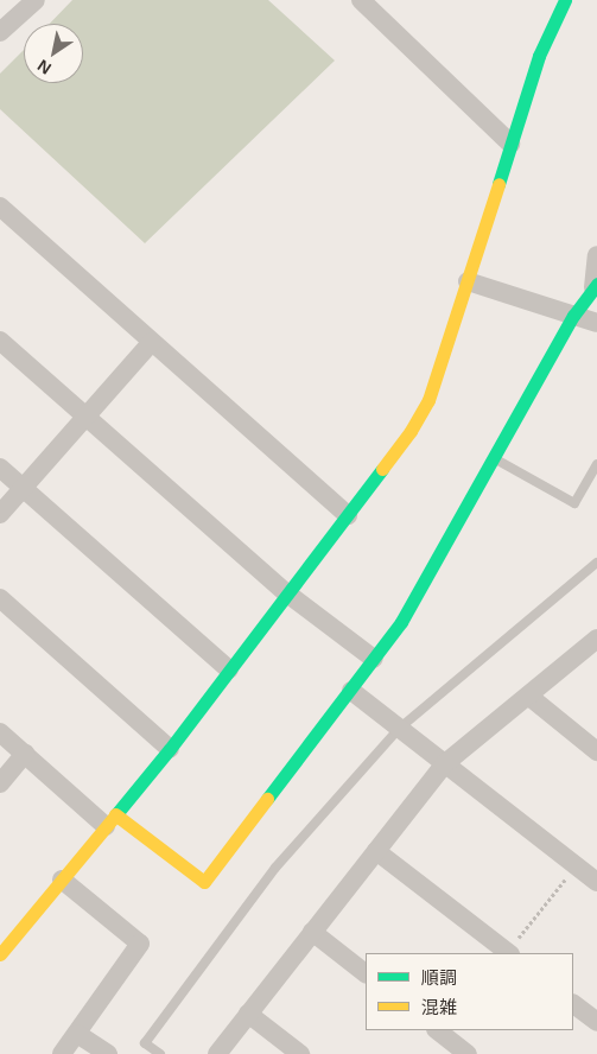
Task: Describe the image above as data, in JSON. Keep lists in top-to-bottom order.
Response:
{
  "legend": ["順調", "混雑"],
  "north": "bottom left"
}
